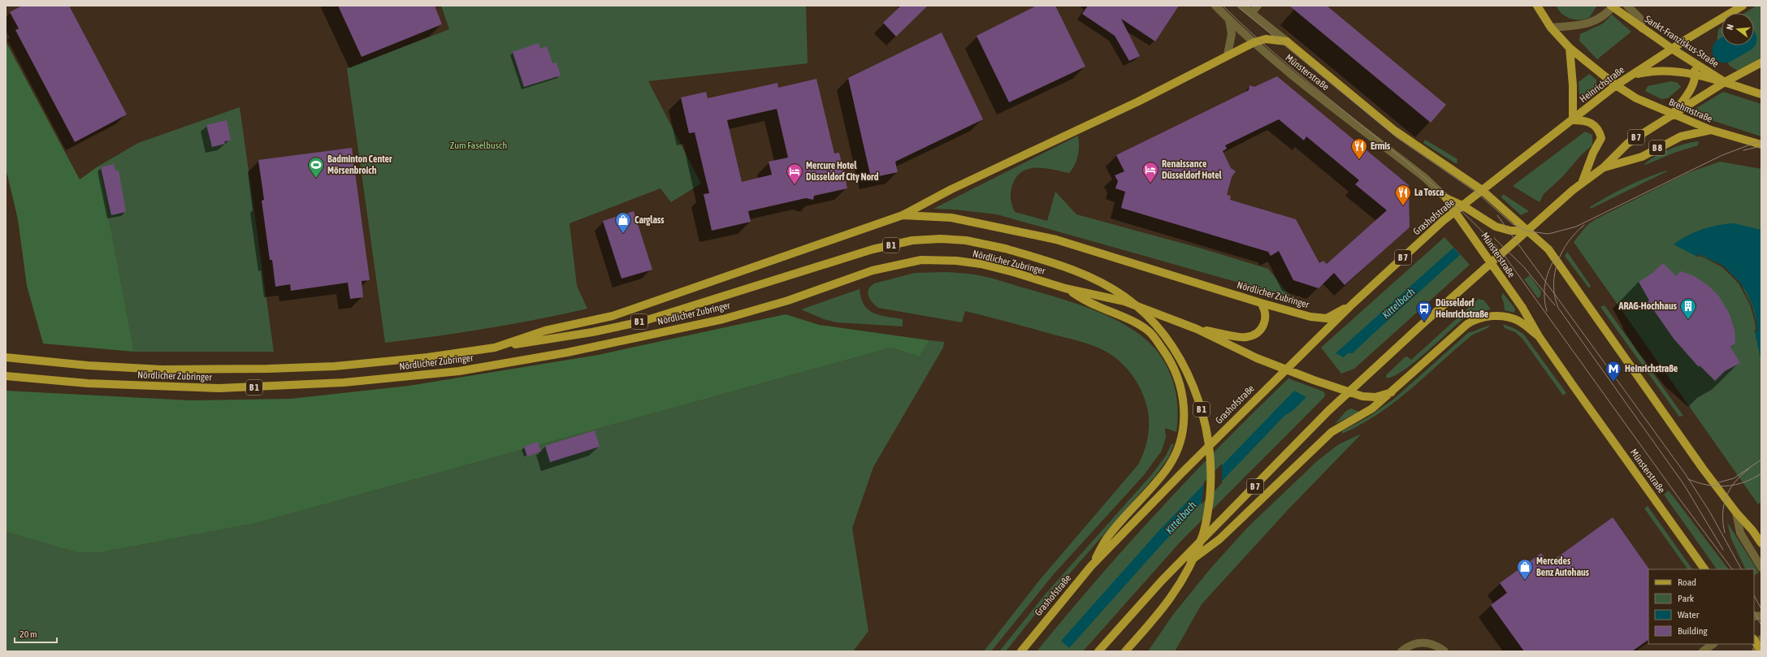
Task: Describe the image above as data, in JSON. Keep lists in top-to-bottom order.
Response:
{
  "streets": {
    "main road": [
      "Sankt-Franziskus-Straße",
      "Münsterstraße",
      "Heinrichstraße",
      "Brehmstraße",
      "B 7",
      "B 8",
      "Grashofstraße",
      "B 1",
      "Nördlicher Zubringer"
    ]
  },
  "crossings": [
    ["Sankt-Franziskus-Straße", "Heinrichstraße"],
    ["Sankt-Franziskus-Straße", "B 7"],
    ["Münsterstraße", "Heinrichstraße"],
    ["Münsterstraße", "B 7"],
    ["Münsterstraße", "Grashofstraße"],
    ["Münsterstraße", "Nördlicher Zubringer"],
    ["Heinrichstraße", "Brehmstraße"],
    ["Heinrichstraße", "Grashofstraße"],
    ["Brehmstraße", "B 7"],
    ["Brehmstraße", "B 8"],
    ["B 7", "B 8"],
    ["B 7", "Nördlicher Zubringer"],
    ["Grashofstraße", "B 1"],
    ["Grashofstraße", "Nördlicher Zubringer"],
    ["B 1", "Nördlicher Zubringer"]
  ],
  "water": ["Kittelbach"],
  "parks": ["Zum Faselbusch"],
  "places": {
    "restaurant": ["Ermis", "La Tosca"],
    "sports": ["Badminton Center Mörsenbroich"],
    "hotel": ["Renaissance Düsseldorf Hotel", "Mercure Hotel Düsseldorf City Nord"],
    "shop": ["Carglass", "Mercedes Benz Autohaus"],
    "building": ["ARAG-Hochhaus"],
    "bus stop": ["Düsseldorf Heinrichstraße"],
    "metro station": ["Heinrichstraße"]
  },
  "legend": [
    "Road",
    "Park",
    "Water",
    "Building"
  ],
  "scale_bar": "20 m",
  "north": "left"
}
